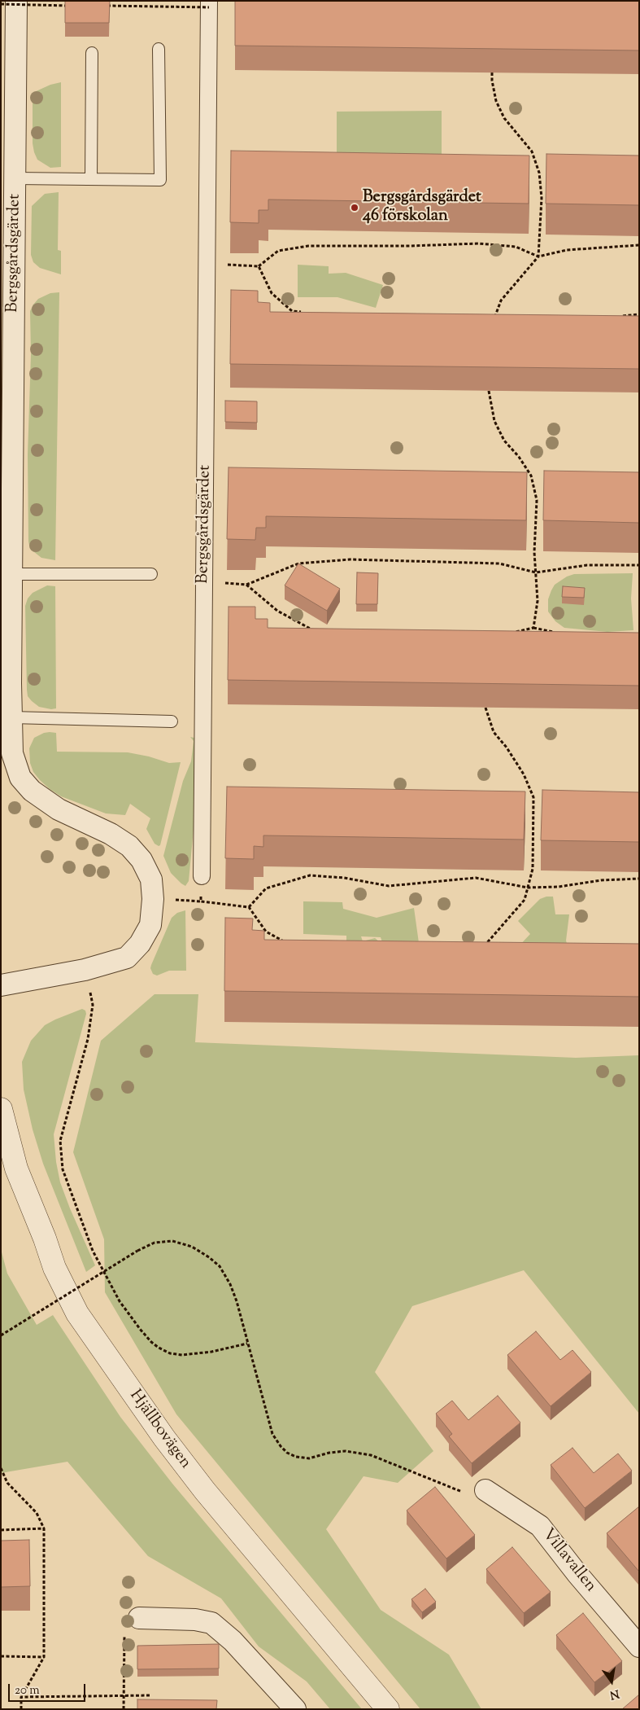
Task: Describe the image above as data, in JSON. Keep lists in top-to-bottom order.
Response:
{
  "streets": {
    "street": ["Bergsgårdsgärdet", "Hjällbovägen", "Villavallen"]
  },
  "places": ["Bergsgårdsgärdet 46 förskolan"],
  "scale_bar": "20 m",
  "north": "bottom"
}
